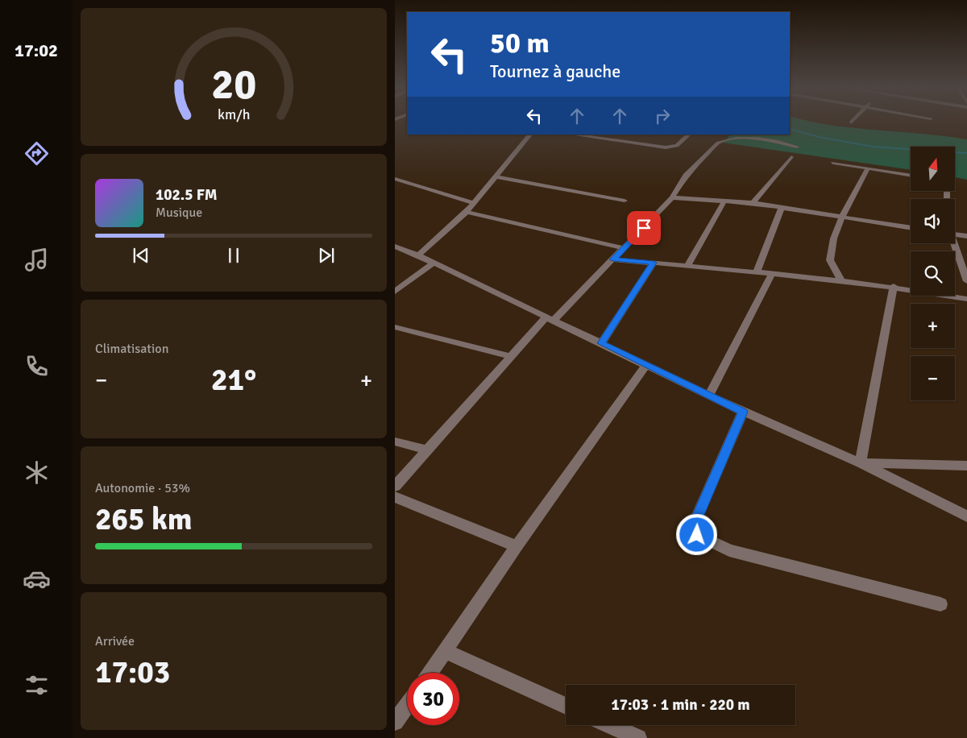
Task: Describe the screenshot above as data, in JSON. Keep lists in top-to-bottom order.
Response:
{
  "north": "top",
  "page": {
    "tabs": "17:02",
    "turn": ["50 m", "Tournez à gauche"],
    "map_buttons": ["+", "−"],
    "song": ["102.5 FM", "Musique"],
    "tile": [
      "Climatisation",
      ["Autonomie · 53%", "265 km"],
      ["Arrivée", "17:03"]
    ],
    "heat": ["−", "21°", "+"],
    "limit": "30",
    "trip": "17:03 · 1 min · 220 m",
    "gauge": ["20", "km/h"]
  }
}
